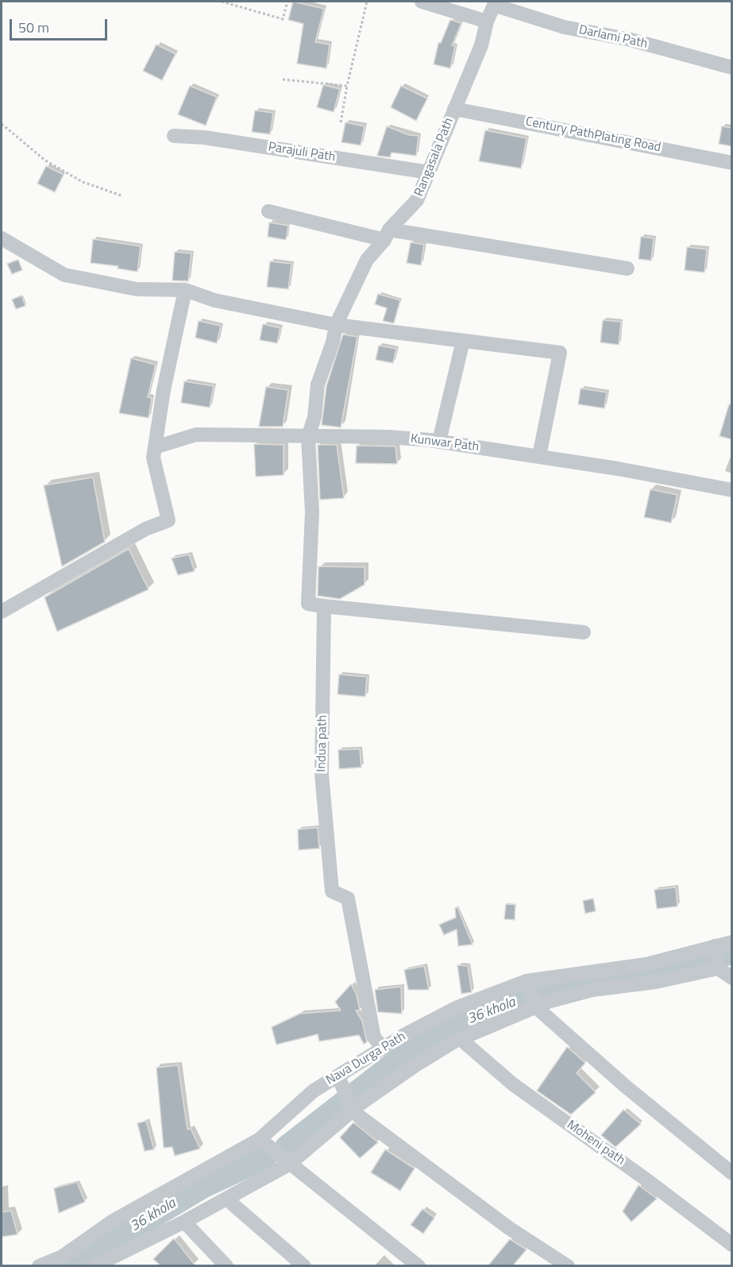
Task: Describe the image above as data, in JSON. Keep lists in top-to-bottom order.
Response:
{
  "streets": {
    "street": [
      "Darlami Path",
      "Century PathPlating Road",
      "Parajuli Path",
      "Rangasala Path",
      "Kunwar Path",
      "Indua path",
      "Nava Durga Path",
      "Moheni path"
    ]
  },
  "crossings": [
    ["Darlami Path", "Rangasala Path"],
    ["Century PathPlating Road", "Rangasala Path"],
    ["Parajuli Path", "Rangasala Path"],
    ["Rangasala Path", "Kunwar Path"],
    ["Indua path", "Nava Durga Path"]
  ],
  "water": ["36 khola"],
  "scale_bar": "50 m"
}
